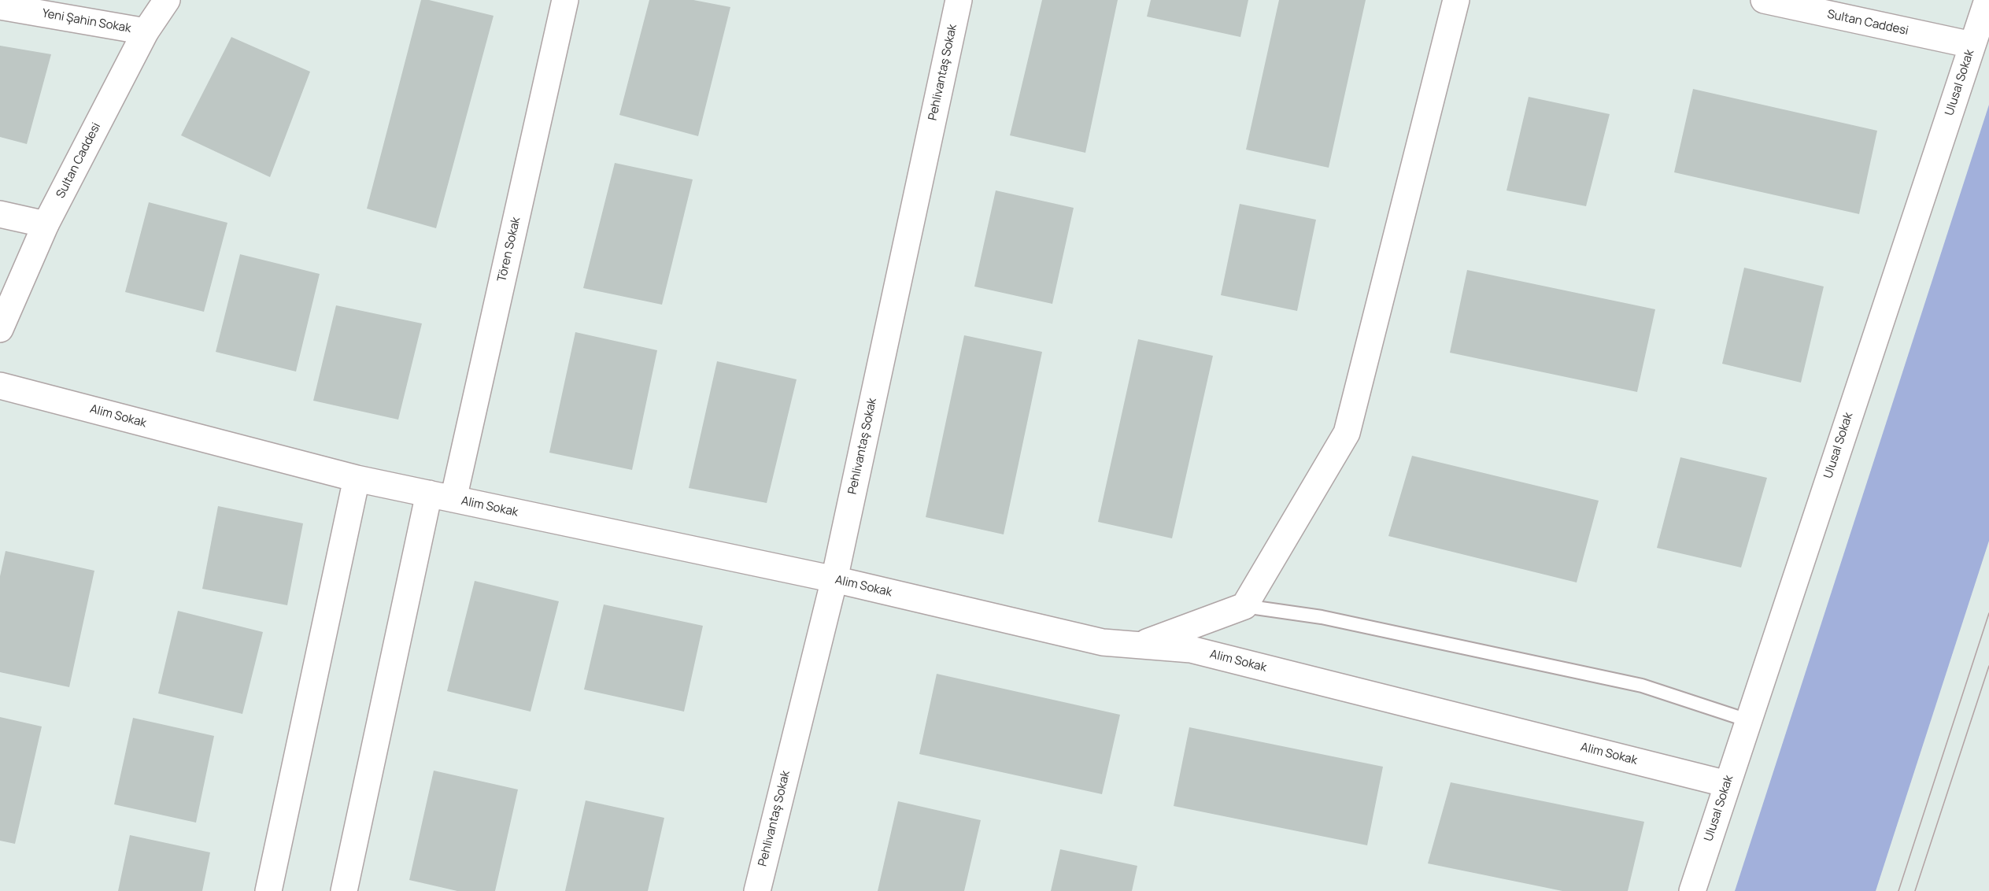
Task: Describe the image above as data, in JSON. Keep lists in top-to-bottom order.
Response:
{
  "streets": {
    "street": [
      "Yeni Şahin Sokak",
      "Sultan Caddesi",
      "Pehlivantaş Sokak",
      "Ulusal Sokak",
      "Tören Sokak",
      "Alim Sokak"
    ]
  },
  "crossings": [
    ["Yeni Şahin Sokak", "Sultan Caddesi"],
    ["Sultan Caddesi", "Ulusal Sokak"],
    ["Pehlivantaş Sokak", "Alim Sokak"],
    ["Ulusal Sokak", "Alim Sokak"],
    ["Tören Sokak", "Alim Sokak"]
  ]
}
